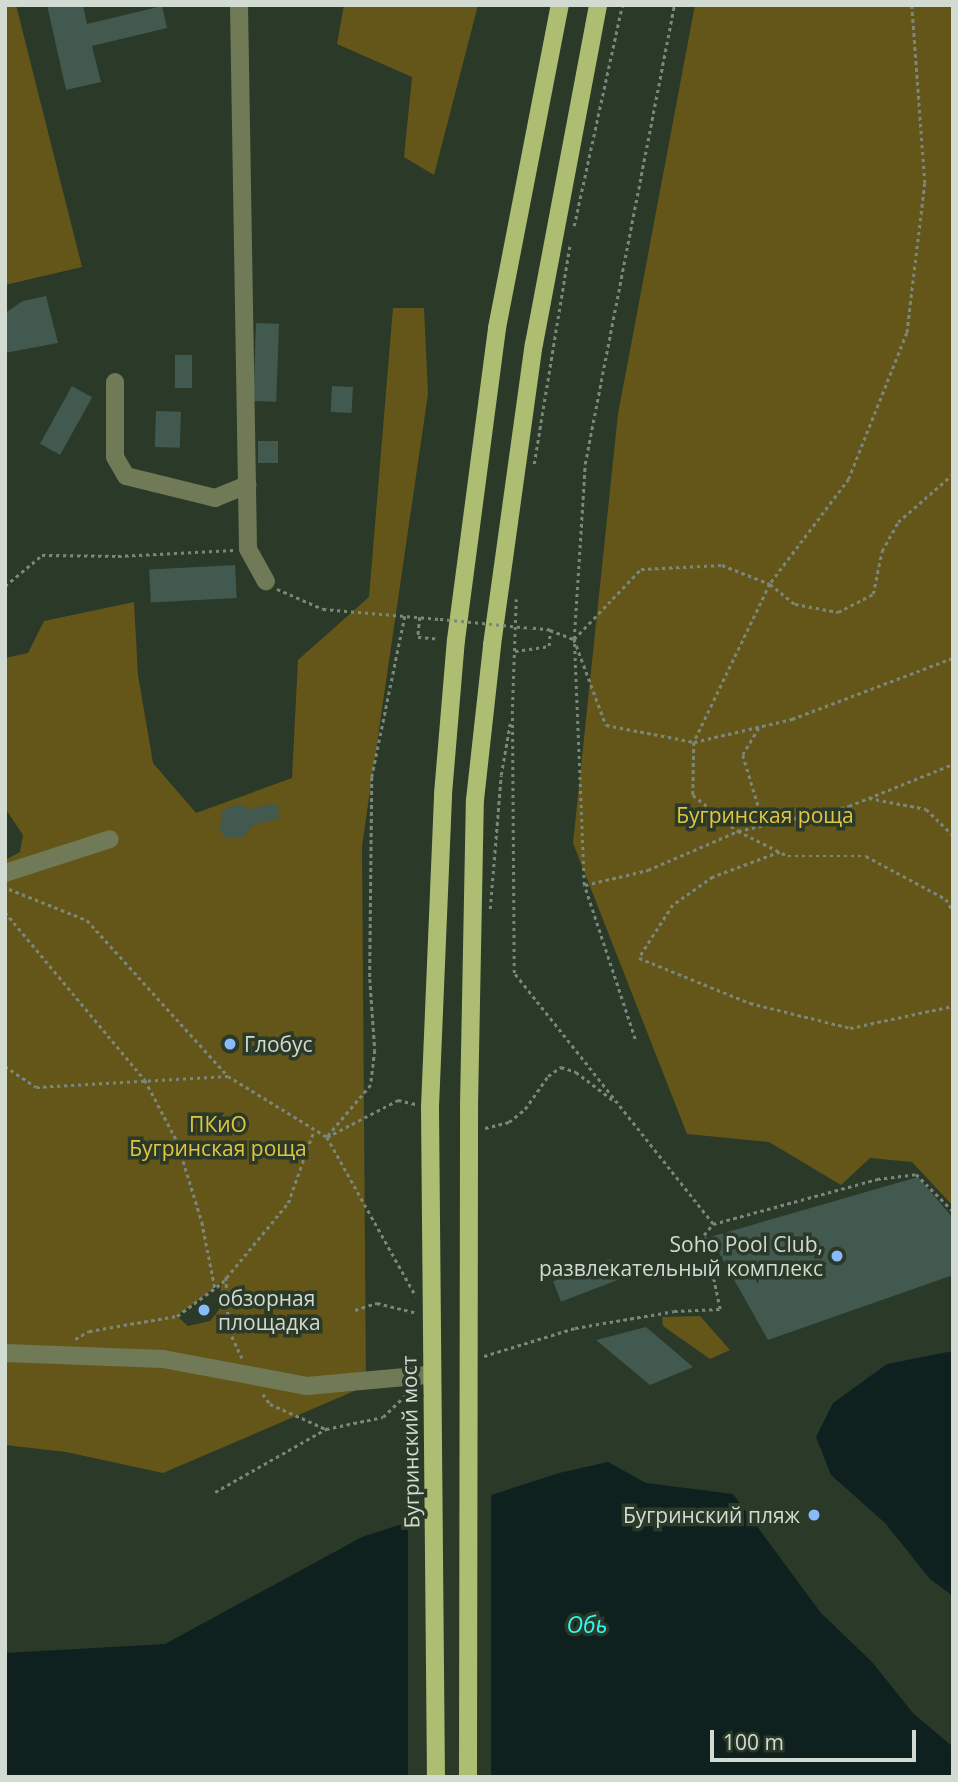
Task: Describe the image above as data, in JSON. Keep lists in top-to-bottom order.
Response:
{
  "streets": {
    "main road": ["Бугринский мост"]
  },
  "water": ["Обь"],
  "parks": ["Бугринская роща", "ПКиО Бугринская роща"],
  "places": [
    "Глобус",
    "Soho Pool Club, развлекательный комплекс",
    "обзорная площадка",
    "Бугринский пляж"
  ],
  "scale_bar": "100 m"
}
